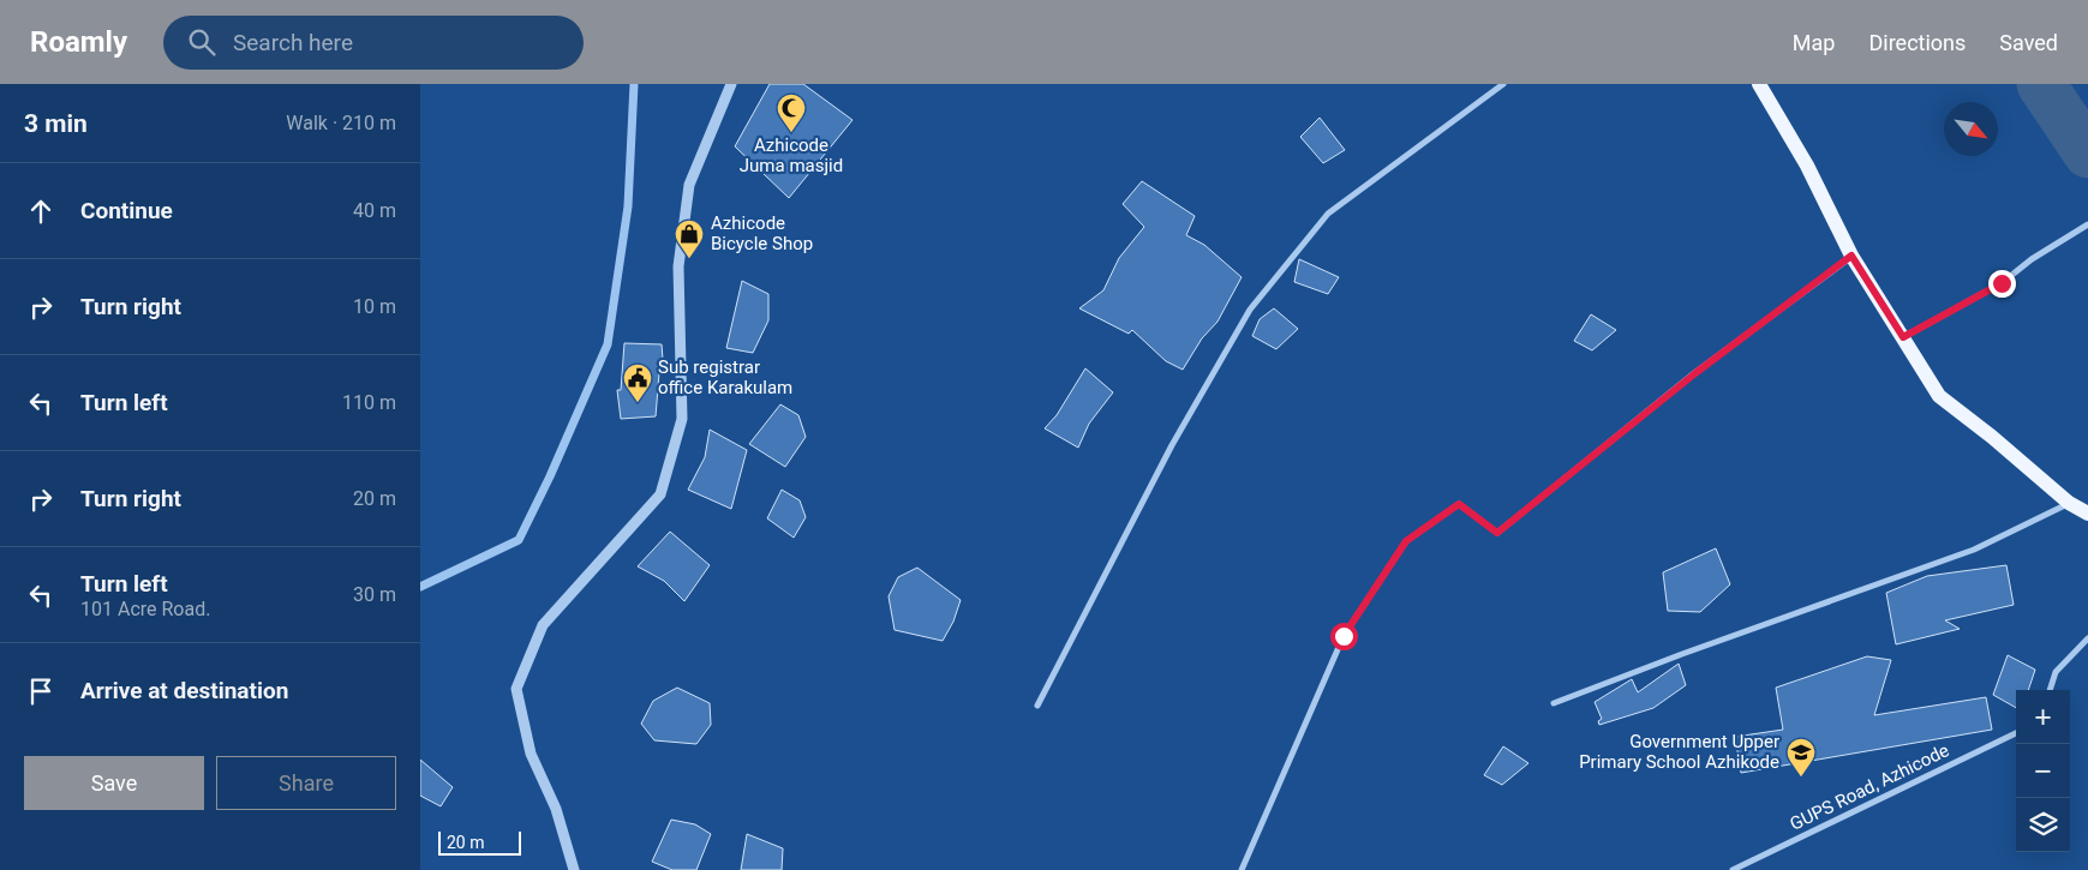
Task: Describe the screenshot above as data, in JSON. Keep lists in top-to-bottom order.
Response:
{
  "streets": {
    "street": ["GUPS Road, Azhicode"]
  },
  "places": {
    "mosque": ["Azhicode Juma masjid"],
    "shop": ["Azhicode Bicycle Shop"],
    "public building": ["Sub registrar office Karakulam"],
    "school or university": ["Government Upper Primary School Azhikode"]
  },
  "scale_bar": "20 m",
  "north": "bottom right",
  "page": {
    "header": "Roamly",
    "search": "Search here",
    "nav": ["Map", "Directions", "Saved"],
    "heading": ["3 min", "Walk · 210 m"],
    "list": [
      ["Continue", "40 m"],
      ["Turn right", "10 m"],
      ["Turn left", "110 m"],
      ["Turn right", "20 m"],
      ["Turn left", "101 Acre Road.", "30 m"],
      "Arrive at destination"
    ],
    "map_buttons": ["+", "−"],
    "buttons": ["Save", "Share"],
    "scale": "20 m"
  }
}
